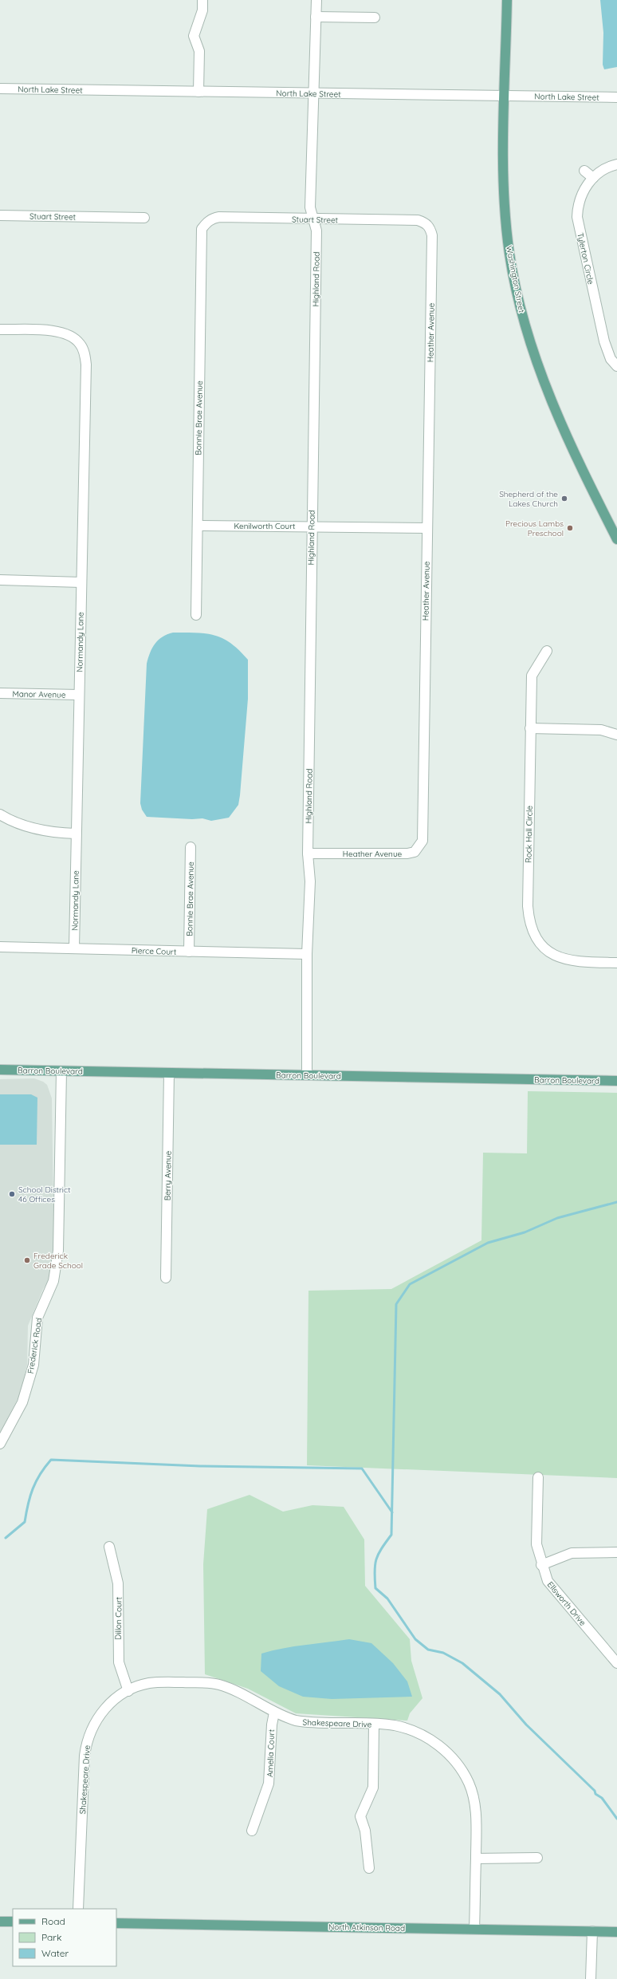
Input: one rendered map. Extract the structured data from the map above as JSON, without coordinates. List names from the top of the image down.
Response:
{
  "streets": {
    "main road": ["Washington Street", "Barron Boulevard", "North Atkinson Road"],
    "street": [
      "North Lake Street",
      "Stuart Street",
      "Tylerton Circle",
      "Highland Road",
      "Heather Avenue",
      "Bonnie Brae Avenue",
      "Kenilworth Court",
      "Normandy Lane",
      "Manor Avenue",
      "Rock Hall Circle",
      "Pierce Court",
      "Berry Avenue",
      "Frederick Road",
      "Ellsworth Drive",
      "Dillon Court",
      "Shakespeare Drive",
      "Amelia Court"
    ]
  },
  "crossings": [
    ["North Lake Street", "Highland Road"],
    ["North Lake Street", "Washington Street"],
    ["Stuart Street", "Highland Road"],
    ["Stuart Street", "Heather Avenue"],
    ["Stuart Street", "Bonnie Brae Avenue"],
    ["Highland Road", "Heather Avenue"],
    ["Highland Road", "Kenilworth Court"],
    ["Highland Road", "Pierce Court"],
    ["Highland Road", "Barron Boulevard"],
    ["Heather Avenue", "Kenilworth Court"],
    ["Bonnie Brae Avenue", "Kenilworth Court"],
    ["Bonnie Brae Avenue", "Pierce Court"],
    ["Normandy Lane", "Manor Avenue"],
    ["Normandy Lane", "Pierce Court"],
    ["Barron Boulevard", "Berry Avenue"],
    ["Barron Boulevard", "Frederick Road"],
    ["Dillon Court", "Shakespeare Drive"],
    ["Shakespeare Drive", "Amelia Court"],
    ["Shakespeare Drive", "North Atkinson Road"]
  ],
  "places": [
    "Shepherd of the Lakes Church",
    "Precious Lambs Preschool",
    "School District 46 Offices",
    "Frederick Grade School"
  ],
  "legend": ["Road", "Park", "Water"]
}
